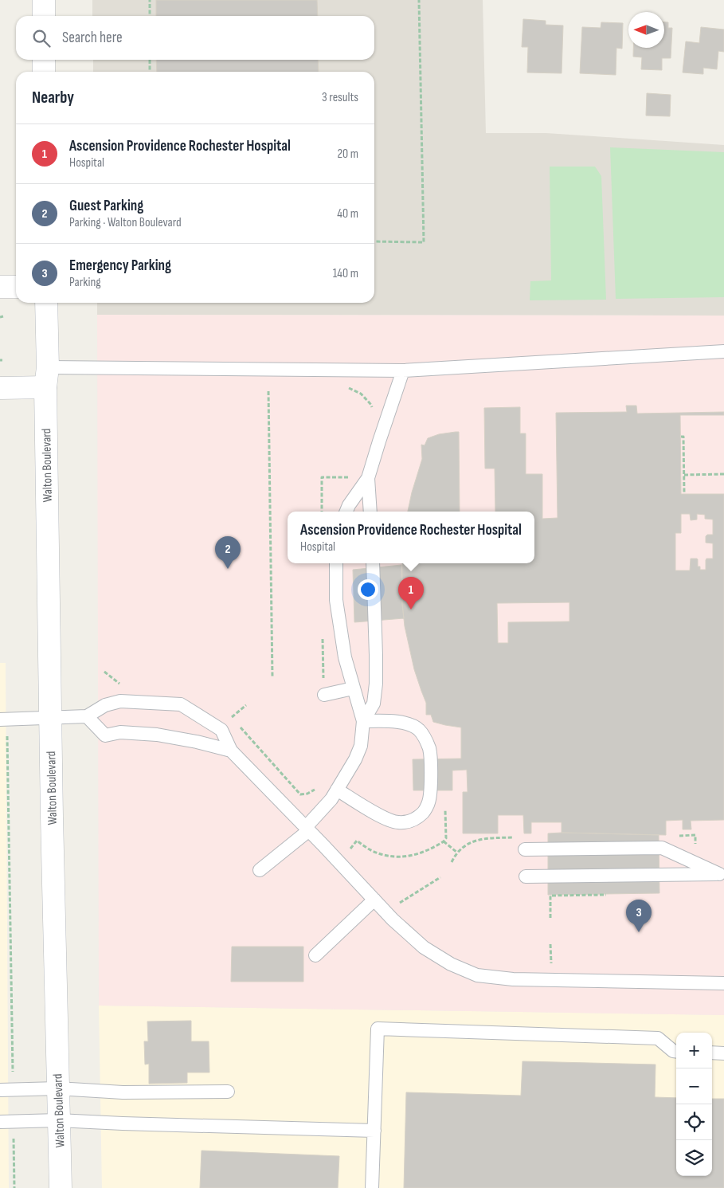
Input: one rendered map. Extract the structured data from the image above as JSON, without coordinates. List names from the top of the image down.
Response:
{
  "streets": {
    "main road": ["Walton Boulevard"]
  },
  "north": "left",
  "page": {
    "search": "Search here",
    "heading": ["Nearby", "3 results"],
    "list": [
      {
        "mark": "1",
        "name": "Ascension Providence Rochester Hospital",
        "note": "Hospital",
        "value": "20 m"
      },
      {
        "mark": "2",
        "name": "Guest Parking",
        "note": "Parking · Walton Boulevard",
        "value": "40 m"
      },
      {
        "mark": "3",
        "name": "Emergency Parking",
        "note": "Parking",
        "value": "140 m"
      }
    ],
    "popup": ["Ascension Providence Rochester Hospital", "Hospital"],
    "pins": ["2", "1", "3"],
    "map_buttons": ["+", "−"]
  }
}
